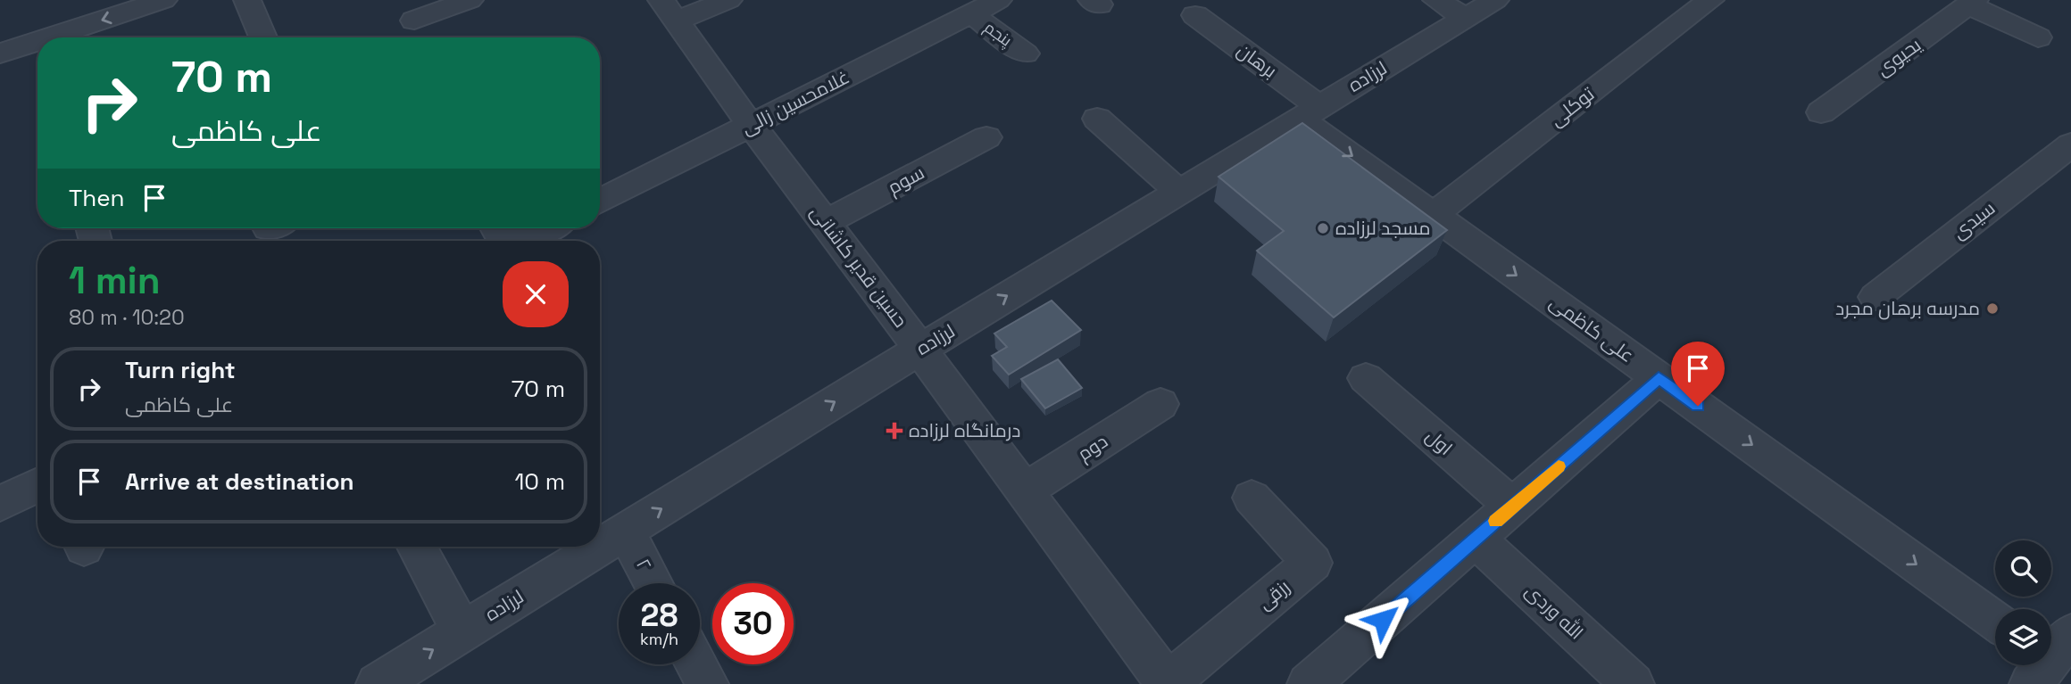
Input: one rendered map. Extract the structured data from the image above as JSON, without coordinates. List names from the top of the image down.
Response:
{
  "streets": {
    "street": [
      "پنجم",
      "یحیوی",
      "برهان",
      "لرزاده",
      "غلامحسین زالی",
      "توکلی",
      "سوم",
      "سیدی",
      "حسین قدیر کاشانی",
      "علی کاظمی",
      "اول",
      "دوم",
      "۲",
      "رزقی",
      "الله وردی"
    ]
  },
  "crossings": [
    ["پنجم", "غلامحسین زالی"],
    ["برهان", "لرزاده"],
    ["برهان", "علی کاظمی"],
    ["لرزاده", "حسین قدیر کاشانی"],
    ["لرزاده", "علی کاظمی"],
    ["لرزاده", "۲"],
    ["غلامحسین زالی", "حسین قدیر کاشانی"],
    ["توکلی", "علی کاظمی"],
    ["سوم", "حسین قدیر کاشانی"],
    ["حسین قدیر کاشانی", "دوم"],
    ["حسین قدیر کاشانی", "رزقی"]
  ],
  "one_way": ["لرزاده", "علی کاظمی"],
  "places": {
    "other": ["مسجد لرزاده", "مدرسه برهان مجرد"],
    "health": ["درمانگاه لرزاده"]
  },
  "page": {
    "turn": ["70 m", "علی کاظمی"],
    "then": "Then",
    "heading": ["1 min", "80 m · 10:20"],
    "list": [
      {
        "name": "Turn right",
        "note": "علی کاظمی",
        "value": "70 m"
      },
      {
        "name": "Arrive at destination",
        "value": "10 m"
      }
    ],
    "speed": "28 km/h",
    "limit": "30"
  }
}
